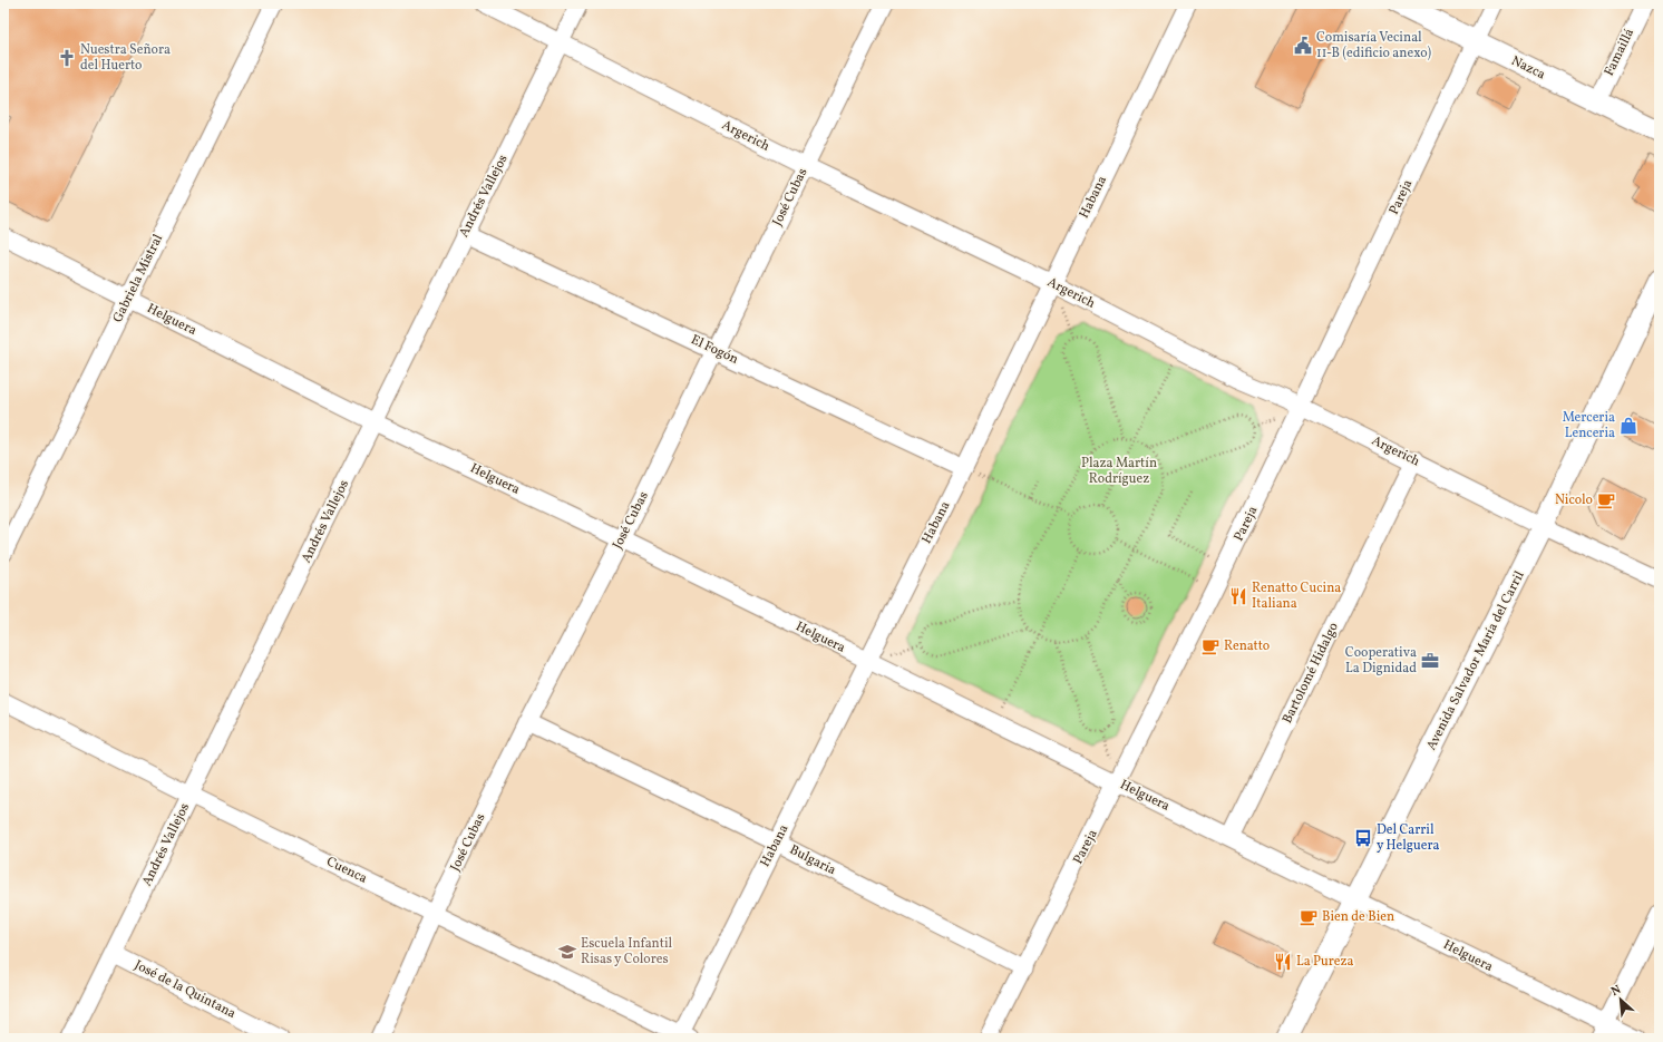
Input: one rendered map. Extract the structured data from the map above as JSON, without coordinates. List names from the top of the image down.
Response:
{
  "streets": {
    "street": [
      "Famaillá",
      "Nazca",
      "Argerich",
      "Andrés Vallejos",
      "José Cubas",
      "Habana",
      "Pareja",
      "Gabriela Mistral",
      "Helguera",
      "El Fogón",
      "Avenida Salvador María del Carril",
      "Bartolomé Hidalgo",
      "Bulgaria",
      "Cuenca",
      "José de la Quintana"
    ]
  },
  "crossings": [
    ["Famaillá", "Nazca"],
    ["Nazca", "Pareja"],
    ["Argerich", "Andrés Vallejos"],
    ["Argerich", "José Cubas"],
    ["Argerich", "Habana"],
    ["Argerich", "Pareja"],
    ["Argerich", "Avenida Salvador María del Carril"],
    ["Argerich", "Bartolomé Hidalgo"],
    ["Andrés Vallejos", "Helguera"],
    ["Andrés Vallejos", "El Fogón"],
    ["Andrés Vallejos", "Cuenca"],
    ["Andrés Vallejos", "José de la Quintana"],
    ["José Cubas", "Helguera"],
    ["José Cubas", "El Fogón"],
    ["José Cubas", "Bulgaria"],
    ["José Cubas", "Cuenca"],
    ["Habana", "Helguera"],
    ["Habana", "El Fogón"],
    ["Habana", "Bulgaria"],
    ["Habana", "Cuenca"],
    ["Pareja", "Helguera"],
    ["Pareja", "Bulgaria"],
    ["Gabriela Mistral", "Helguera"],
    ["Helguera", "Avenida Salvador María del Carril"],
    ["Helguera", "Bartolomé Hidalgo"]
  ],
  "parks": ["Plaza Martín Rodríguez"],
  "places": {
    "public building": ["Comisaría Vecinal 11-B (edificio anexo)"],
    "church": ["Nuestra Señora del Huerto"],
    "shop": ["Merceria Lenceria"],
    "cafe": ["Nicolo", "Renatto", "Bien de Bien"],
    "restaurant": ["Renatto Cucina Italiana", "La Pureza"],
    "office": ["Cooperativa La Dignidad"],
    "bus stop": ["Del Carril y Helguera"],
    "school or university": ["Escuela Infantil Risas y Colores"]
  },
  "north": "top left"
}
